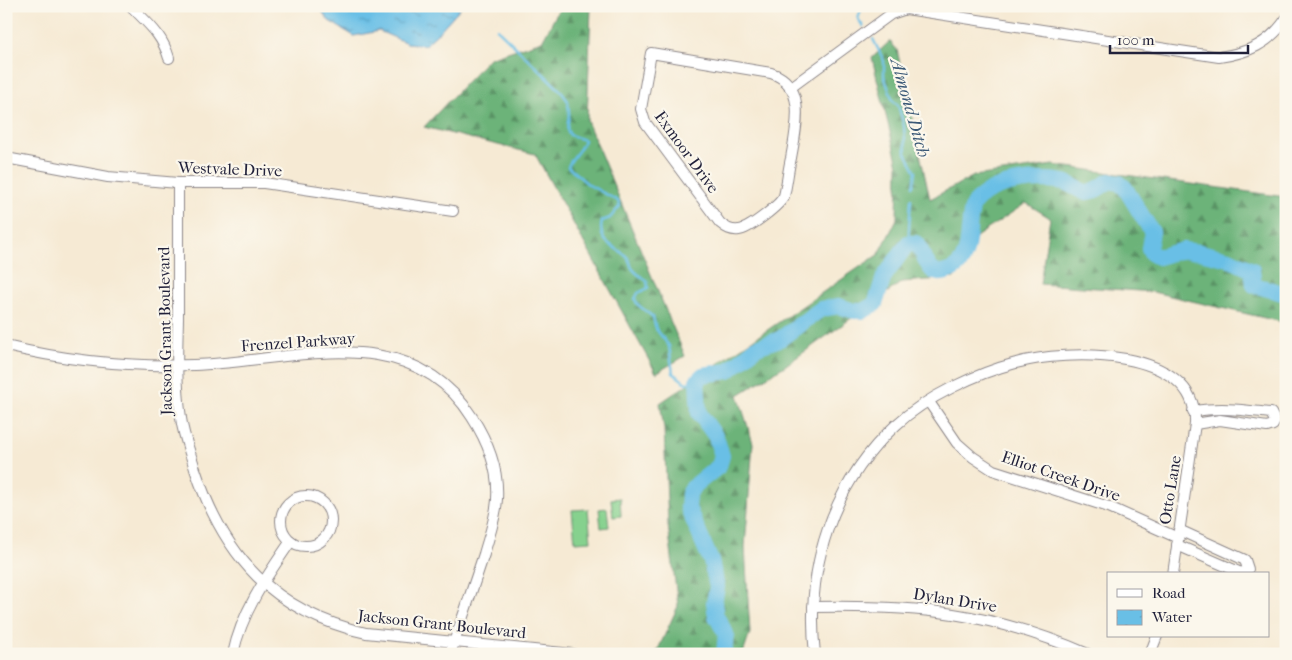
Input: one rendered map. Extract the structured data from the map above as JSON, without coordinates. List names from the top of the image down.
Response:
{
  "streets": {
    "street": [
      "Exmoor Drive",
      "Westvale Drive",
      "Jackson Grant Boulevard",
      "Frenzel Parkway",
      "Elliot Creek Drive",
      "Otto Lane",
      "Dylan Drive"
    ]
  },
  "crossings": [
    ["Westvale Drive", "Jackson Grant Boulevard"],
    ["Jackson Grant Boulevard", "Frenzel Parkway"],
    ["Elliot Creek Drive", "Otto Lane"],
    ["Otto Lane", "Dylan Drive"]
  ],
  "water": ["Almond Ditch"],
  "legend": ["Road", "Water"],
  "scale_bar": "100 m"
}
